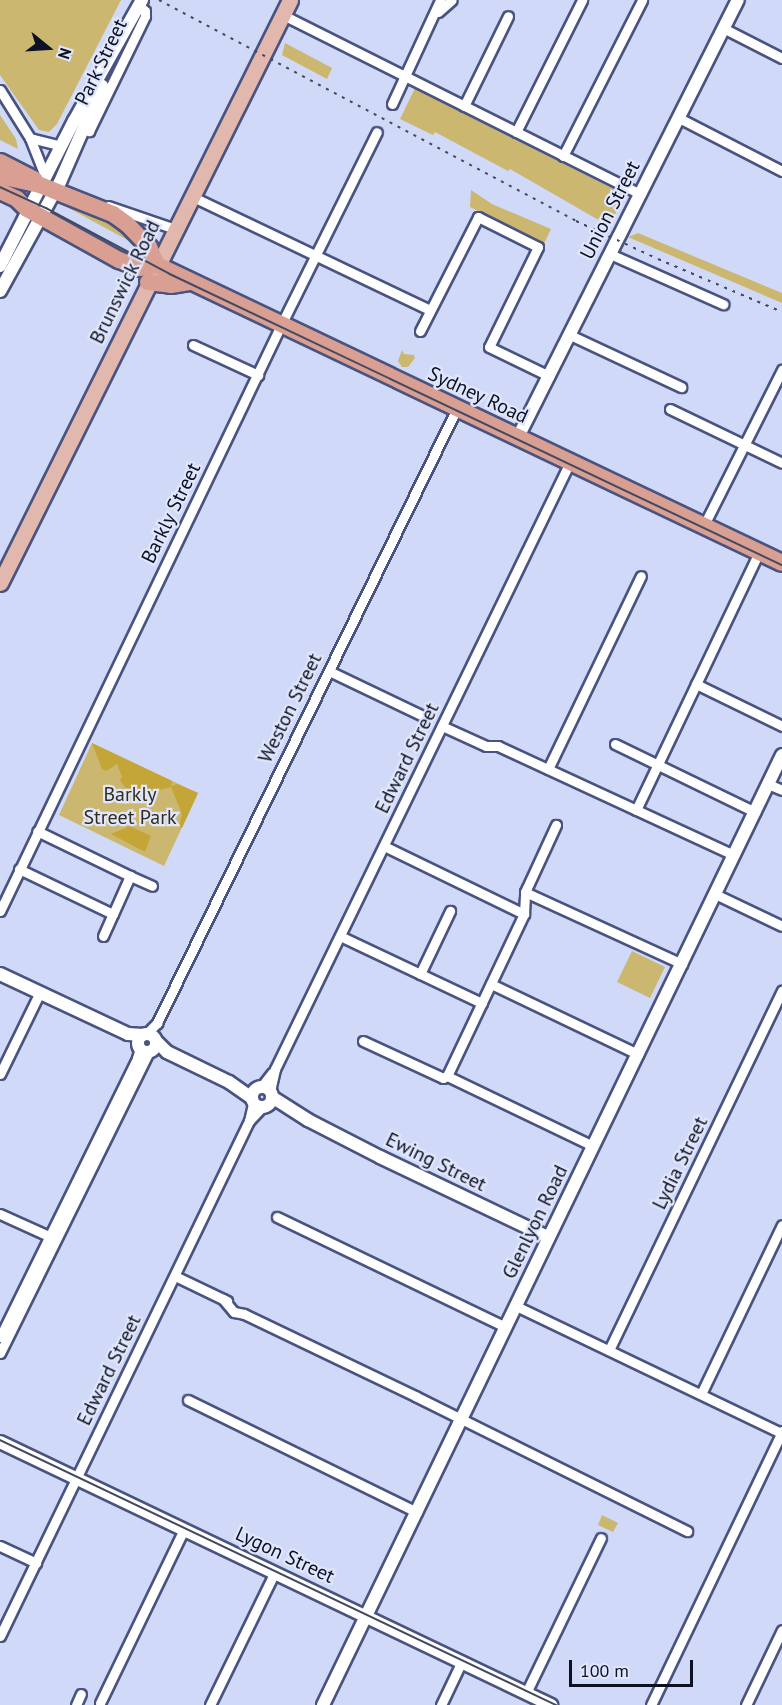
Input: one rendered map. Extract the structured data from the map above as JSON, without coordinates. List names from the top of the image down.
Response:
{
  "streets": {
    "highway": ["Sydney Road"],
    "main road": ["Brunswick Road"],
    "street": [
      "Park Street",
      "Union Street",
      "Barkly Street",
      "Weston Street",
      "Edward Street",
      "Ewing Street",
      "Lydia Street",
      "Glenlyon Road",
      "Lygon Street"
    ]
  },
  "crossings": [
    ["Union Street", "Sydney Road"],
    ["Brunswick Road", "Sydney Road"],
    ["Sydney Road", "Barkly Street"],
    ["Sydney Road", "Weston Street"],
    ["Sydney Road", "Edward Street"],
    ["Weston Street", "Ewing Street"],
    ["Edward Street", "Ewing Street"],
    ["Edward Street", "Lygon Street"],
    ["Ewing Street", "Glenlyon Road"],
    ["Glenlyon Road", "Lygon Street"]
  ],
  "parks": ["Barkly Street Park"],
  "scale_bar": "100 m",
  "north": "right"
}
